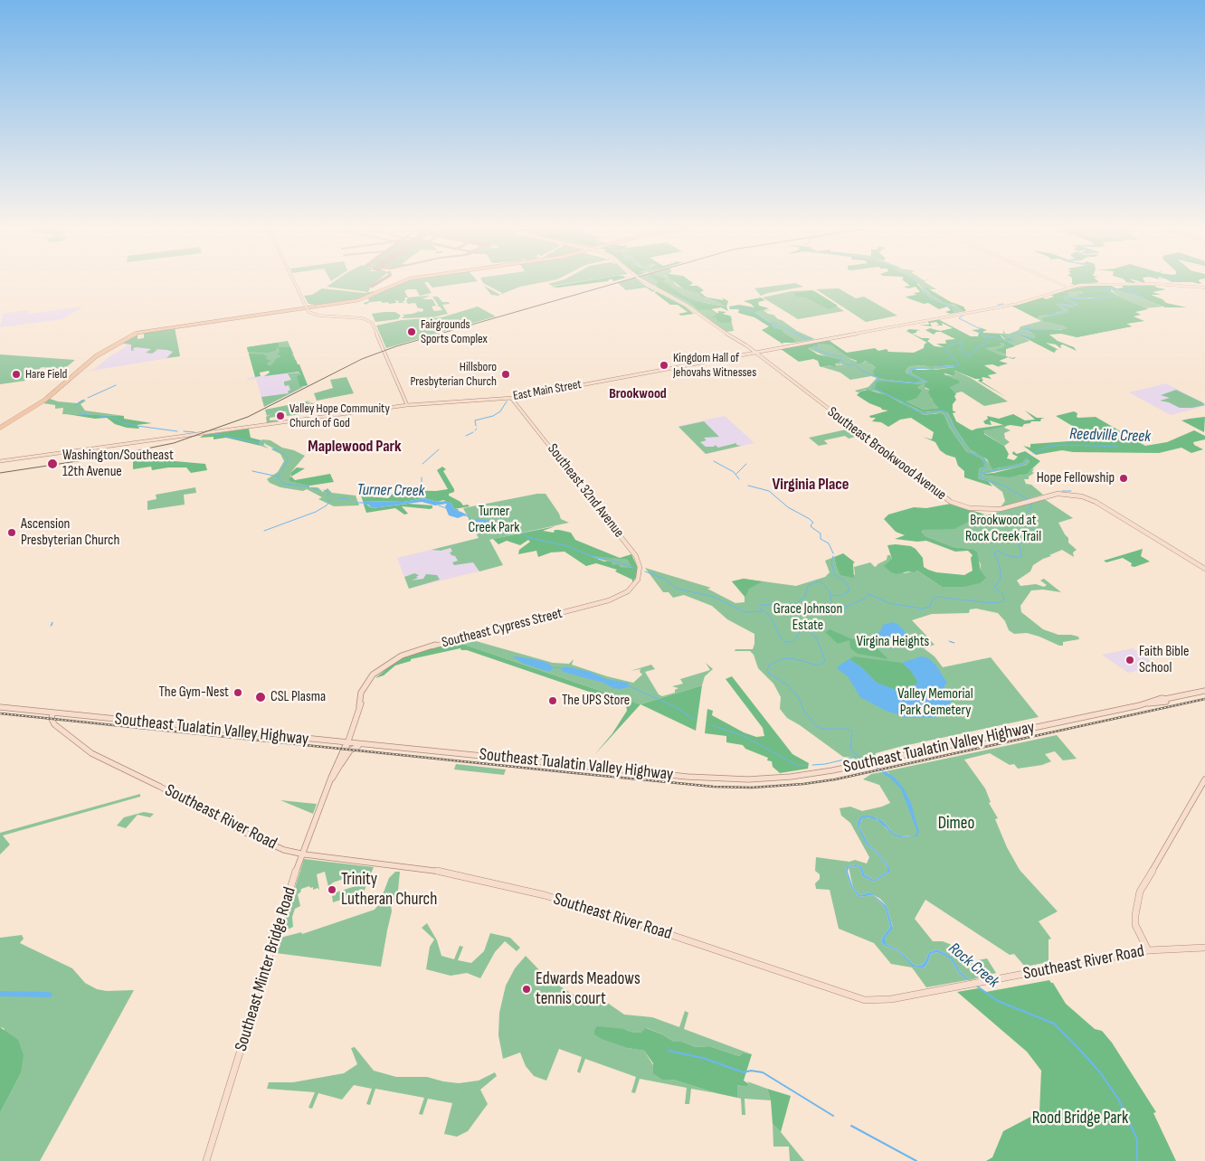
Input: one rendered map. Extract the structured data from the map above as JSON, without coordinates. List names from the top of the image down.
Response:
{
  "streets": {
    "main road": [
      "East Main Street",
      "Southeast Brookwood Avenue",
      "Southeast 32nd Avenue",
      "Southeast Cypress Street",
      "Southeast Tualatin Valley Highway",
      "Southeast River Road",
      "Southeast Minter Bridge Road"
    ]
  },
  "crossings": [
    ["East Main Street", "Southeast Brookwood Avenue"],
    ["East Main Street", "Southeast 32nd Avenue"],
    ["Southeast 32nd Avenue", "Southeast Cypress Street"],
    ["Southeast Cypress Street", "Southeast Tualatin Valley Highway"],
    ["Southeast Cypress Street", "Southeast Minter Bridge Road"],
    ["Southeast Tualatin Valley Highway", "Southeast River Road"],
    ["Southeast Tualatin Valley Highway", "Southeast Minter Bridge Road"],
    ["Southeast River Road", "Southeast Minter Bridge Road"]
  ],
  "districts": ["Brookwood", "Maplewood Park", "Virginia Place"],
  "water": ["Reedville Creek", "Turner Creek", "Rock Creek"],
  "parks": [
    "Turner Creek Park",
    "Brookwood at Rock Creek Trail",
    "Grace Johnson Estate",
    "Virgina Heights",
    "Valley Memorial Park Cemetery",
    "Dimeo",
    "Rood Bridge Park"
  ],
  "places": [
    "Fairgrounds Sports Complex",
    "Kingdom Hall of Jehovahs Witnesses",
    "Hare Field",
    "Hillsboro Presbyterian Church",
    "Valley Hope Community Church of God",
    "Washington/Southeast 12th Avenue",
    "Hope Fellowship",
    "Ascension Presbyterian Church",
    "Faith Bible School",
    "The Gym-Nest",
    "CSL Plasma",
    "The UPS Store",
    "Trinity Lutheran Church",
    "Edwards Meadows tennis court"
  ]
}
